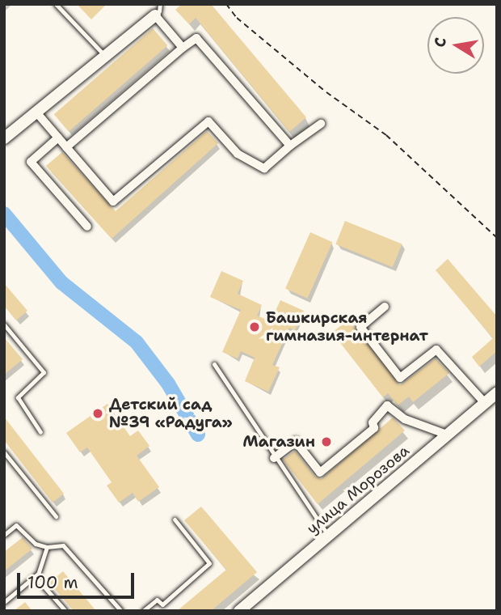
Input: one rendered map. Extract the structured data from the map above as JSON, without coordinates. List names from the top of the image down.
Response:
{
  "streets": {
    "street": ["улица Морозова"]
  },
  "places": ["Башкирская гимназия-интернат", "Детский сад №39 «Радуга»", "Магазин"],
  "scale_bar": "100 m",
  "north": "left"
}
